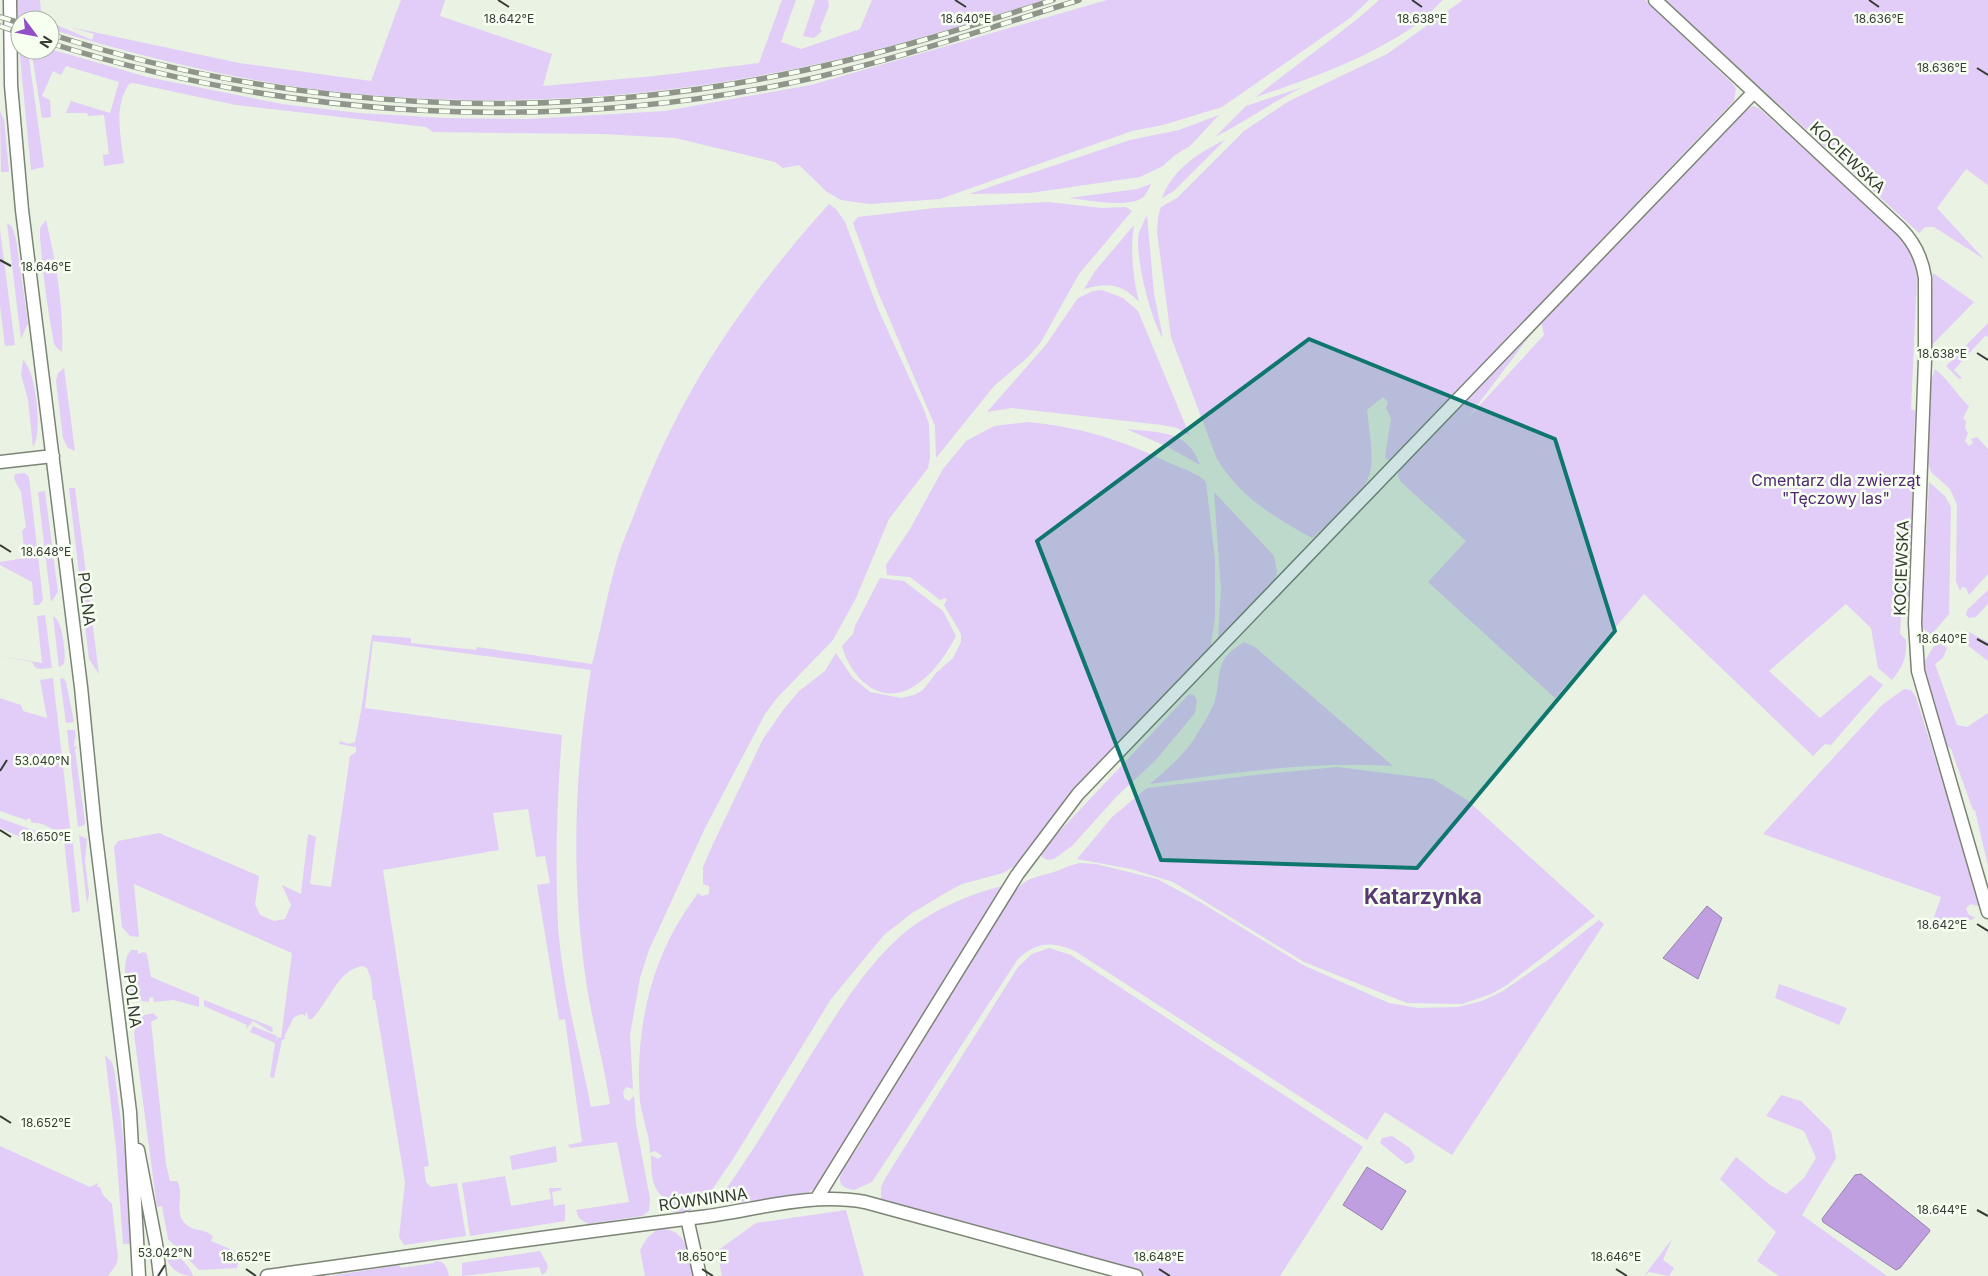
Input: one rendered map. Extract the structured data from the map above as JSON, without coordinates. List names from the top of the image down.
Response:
{
  "streets": {
    "street": ["KOCIEWSKA", "POLNA", "RÓWNINNA"]
  },
  "districts": ["Katarzynka"],
  "parks": ["Cmentarz dla zwierząt \"Tęczowy las\""],
  "north": "bottom right",
  "coordinates": [
    "18.642°E",
    "18.640°E",
    "18.638°E",
    "18.636°E",
    "18.646°E",
    "18.648°E",
    "53.040°N",
    "18.650°E",
    "18.652°E",
    "18.644°E",
    "53.042°N"
  ]
}
